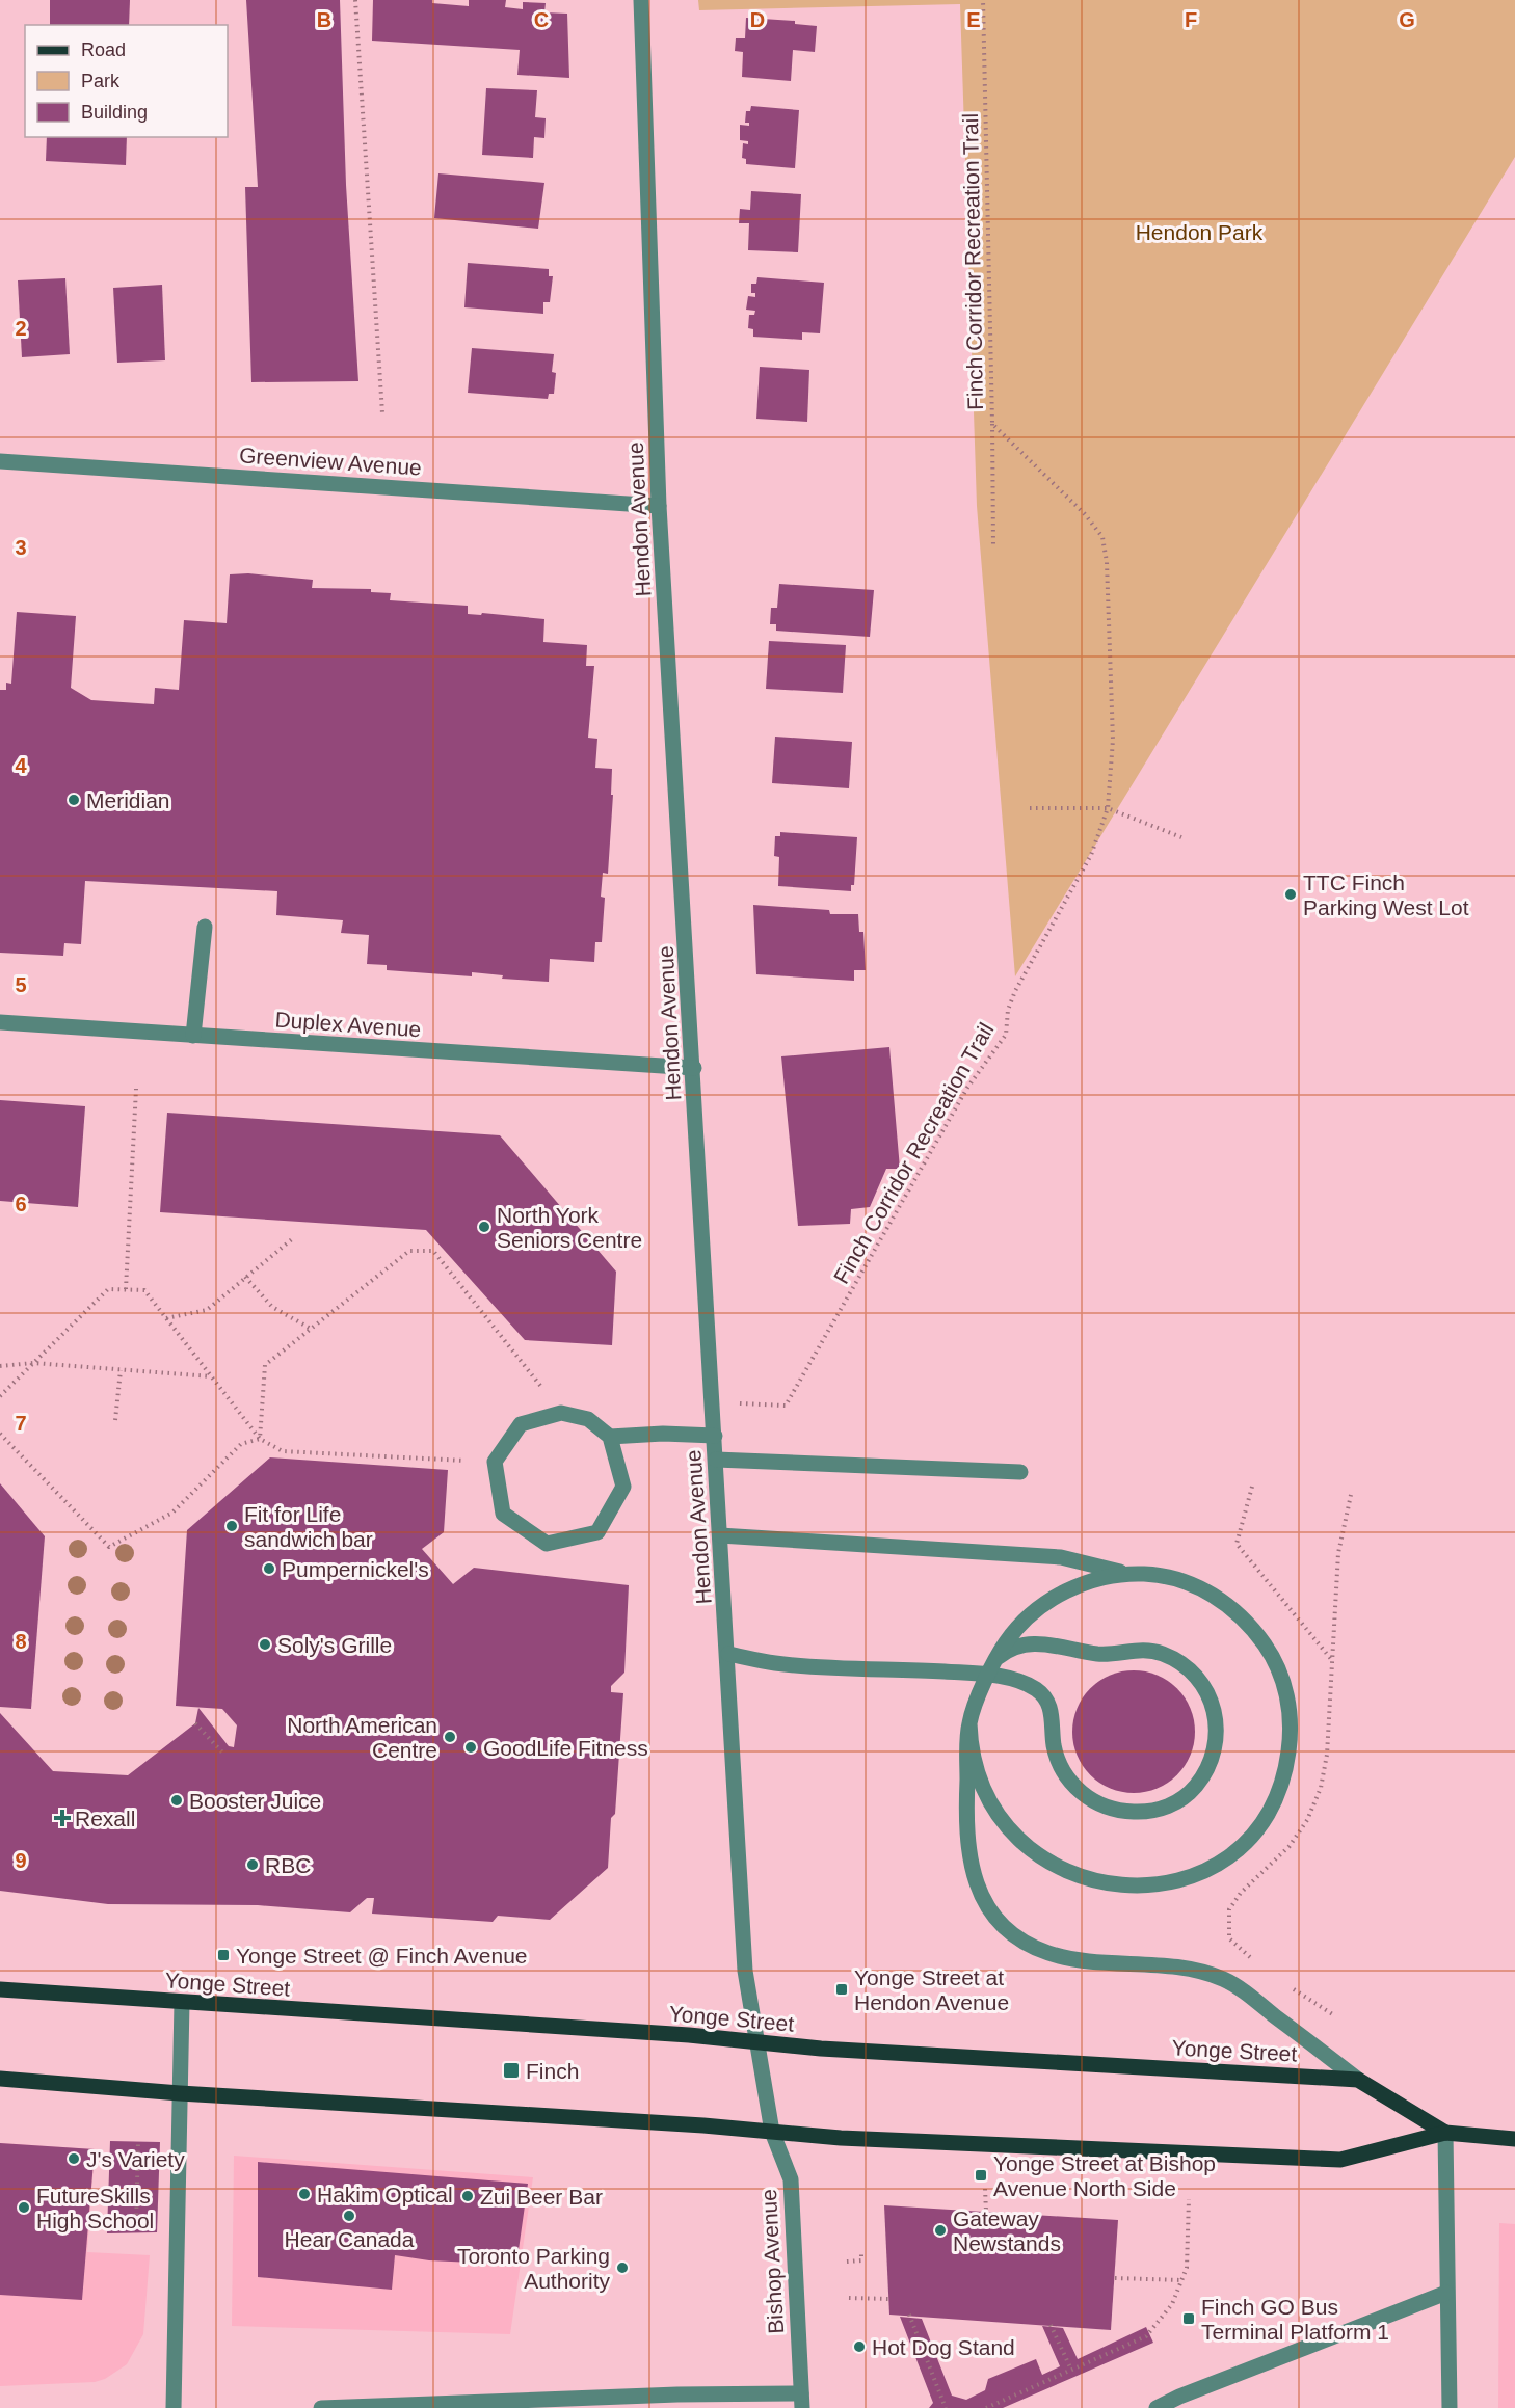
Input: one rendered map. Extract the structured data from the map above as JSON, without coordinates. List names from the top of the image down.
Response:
{
  "streets": {
    "main road": ["Yonge Street"],
    "street": [
      "Greenview Avenue",
      "Hendon Avenue",
      "Duplex Avenue",
      "Bishop Avenue"
    ],
    "path": ["Finch Corridor Recreation Trail"]
  },
  "crossings": [
    ["Finch Corridor Recreation Trail", "Hendon Avenue"],
    ["Greenview Avenue", "Hendon Avenue"],
    ["Hendon Avenue", "Duplex Avenue"],
    ["Hendon Avenue", "Yonge Street"],
    ["Hendon Avenue", "Bishop Avenue"],
    ["Yonge Street", "Bishop Avenue"]
  ],
  "parks": ["Hendon Park"],
  "places": {
    "other": [
      "Meridian",
      "TTC Finch Parking West Lot",
      "North York Seniors Centre",
      "Fit for Life sandwich bar",
      "Pumpernickel's",
      "Soly's Grille",
      "North American Centre",
      "GoodLife Fitness",
      "Booster Juice",
      "RBC",
      "J's Variety",
      "Hakim Optical",
      "Zui Beer Bar",
      "FutureSkills High School",
      "Hear Canada",
      "Gateway Newstands",
      "Toronto Parking Authority",
      "Hot Dog Stand"
    ],
    "health": ["Rexall"],
    "transit": [
      "Yonge Street @ Finch Avenue",
      "Yonge Street at Hendon Avenue",
      "Finch",
      "Yonge Street at Bishop Avenue North Side",
      "Finch GO Bus Terminal Platform 1"
    ]
  },
  "legend": ["Road", "Park", "Building"],
  "grid": {
    "columns": [
      "B",
      "C",
      "D",
      "E",
      "F",
      "G"
    ],
    "rows": [
      "2",
      "3",
      "4",
      "5",
      "6",
      "7",
      "8",
      "9"
    ]
  }
}
